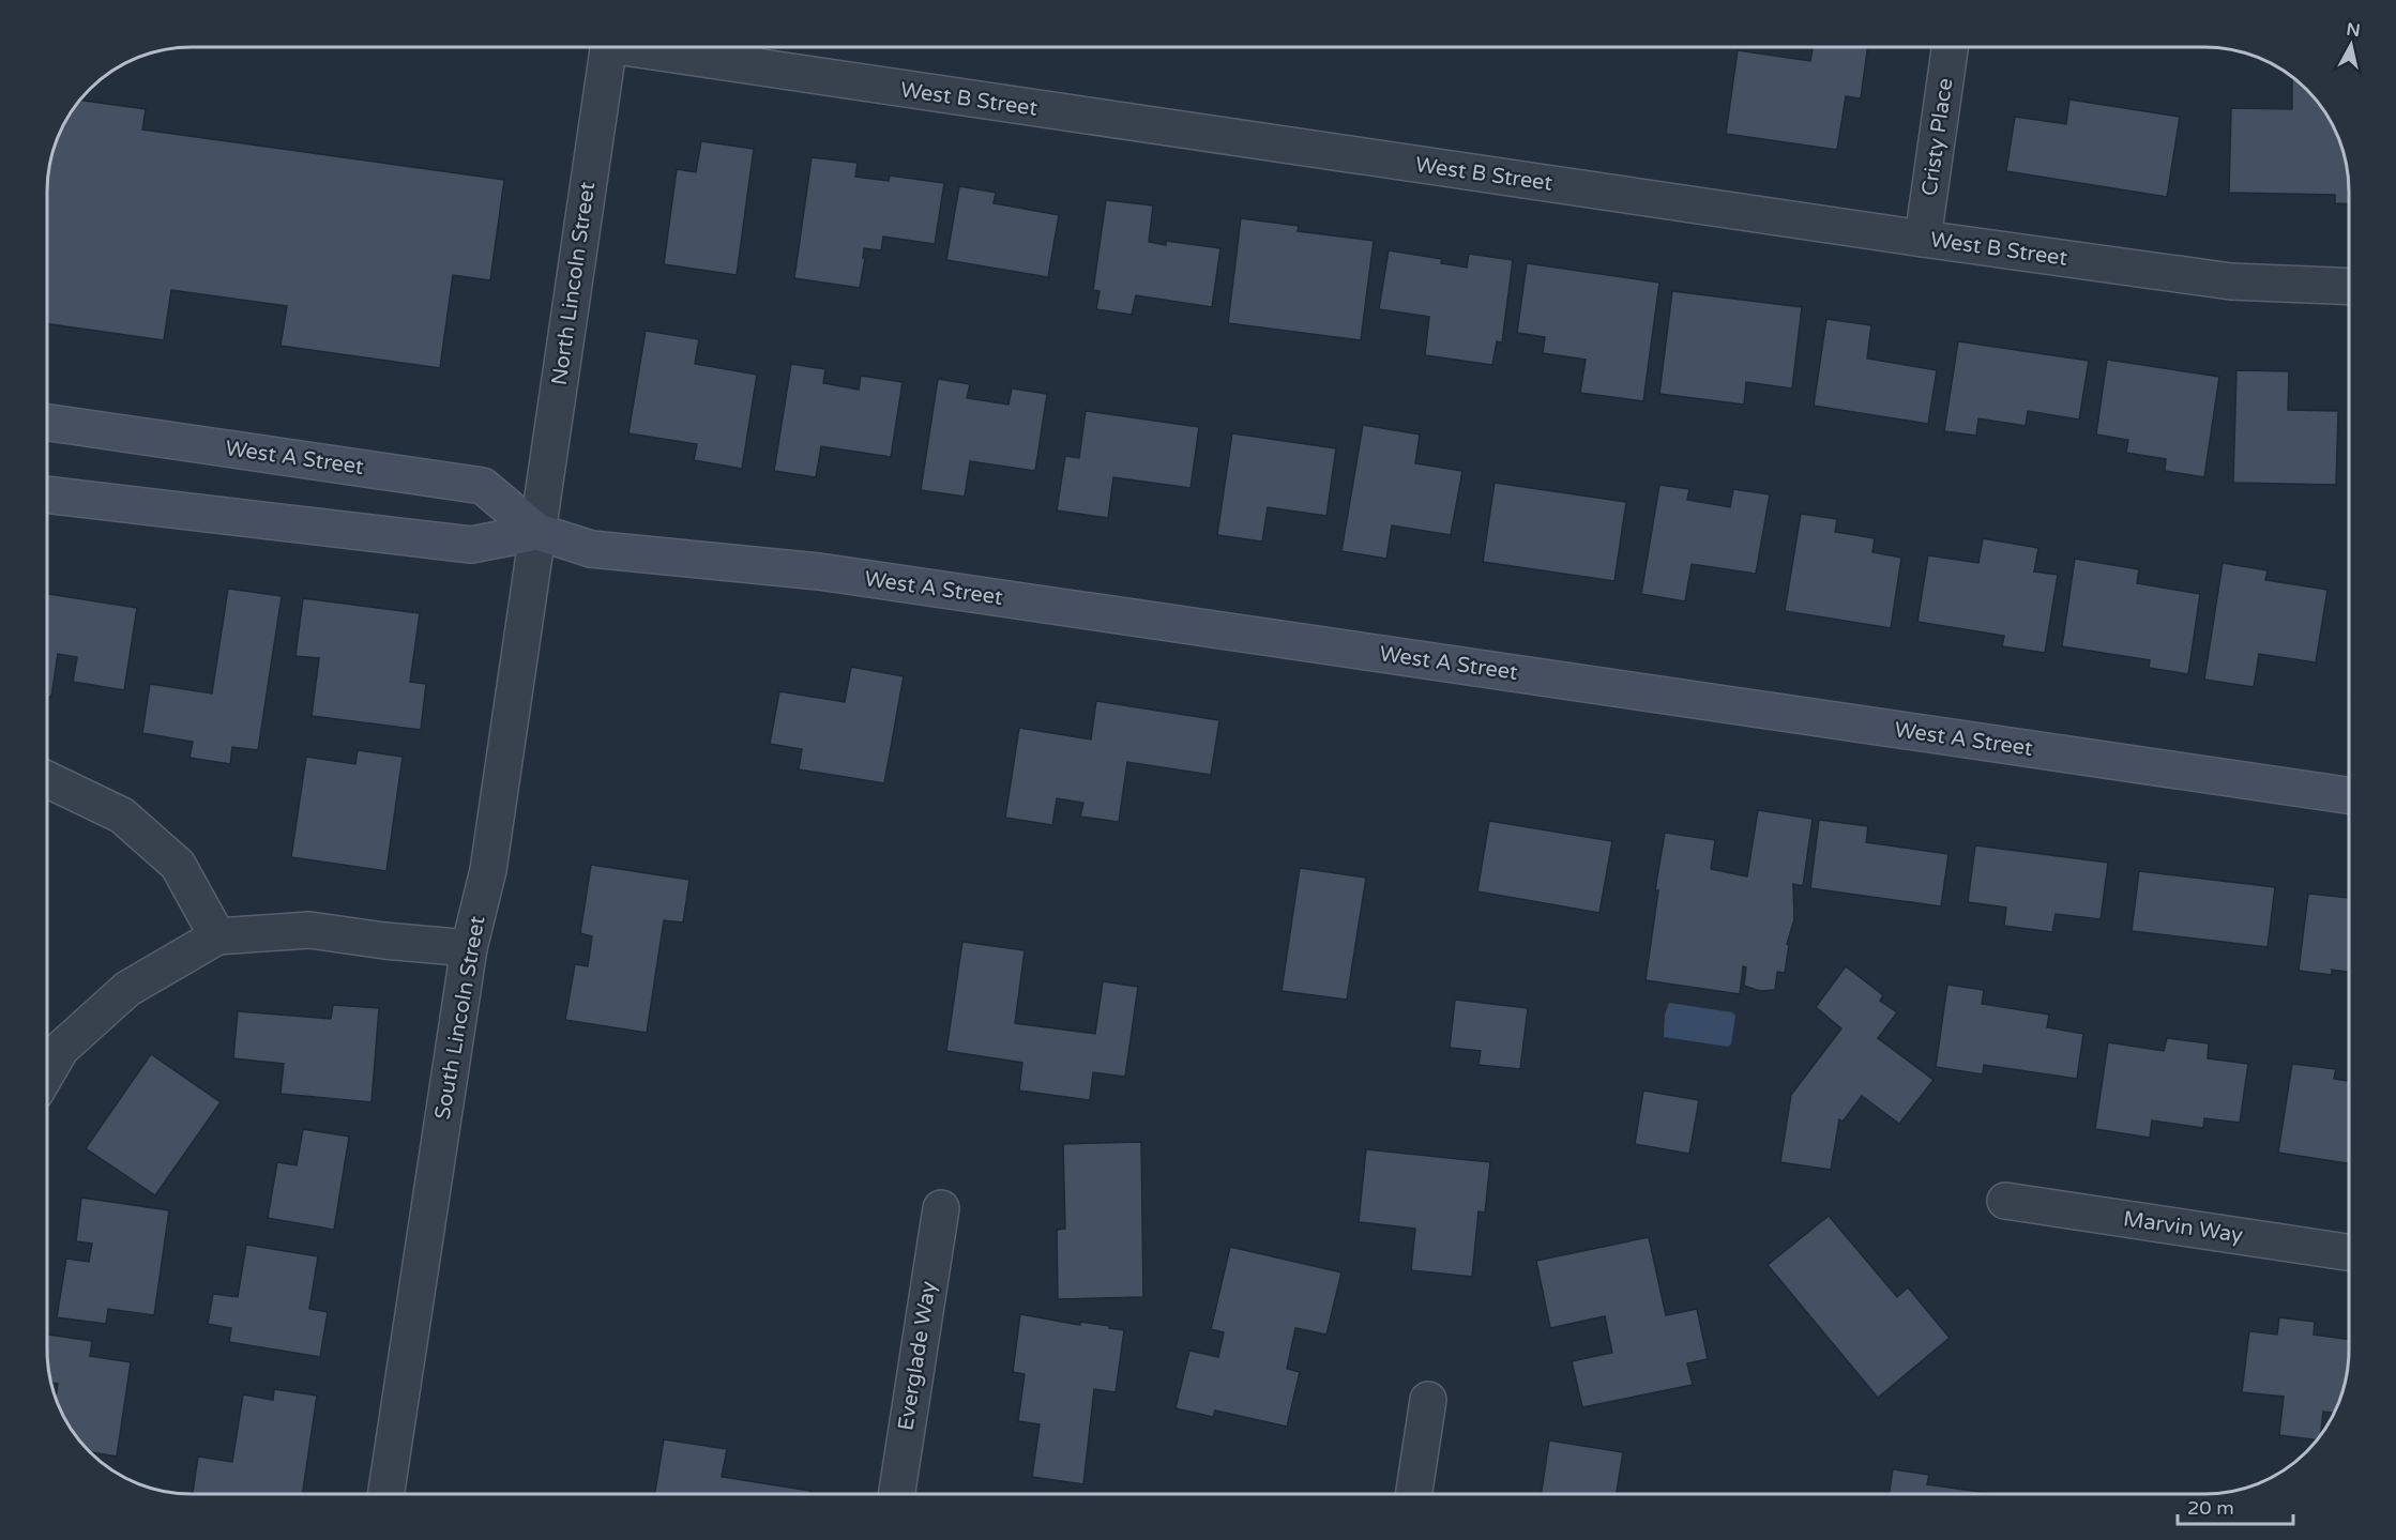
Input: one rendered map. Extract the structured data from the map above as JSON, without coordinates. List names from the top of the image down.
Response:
{
  "streets": {
    "main road": ["West A Street"],
    "street": [
      "West B Street",
      "Cristy Place",
      "North Lincoln Street",
      "South Lincoln Street",
      "Marvin Way",
      "Everglade Way"
    ]
  },
  "crossings": [
    ["West B Street", "Cristy Place"],
    ["North Lincoln Street", "West A Street"],
    ["North Lincoln Street", "South Lincoln Street"],
    ["West A Street", "South Lincoln Street"]
  ],
  "scale_bar": "20 m",
  "north": "top"
}
